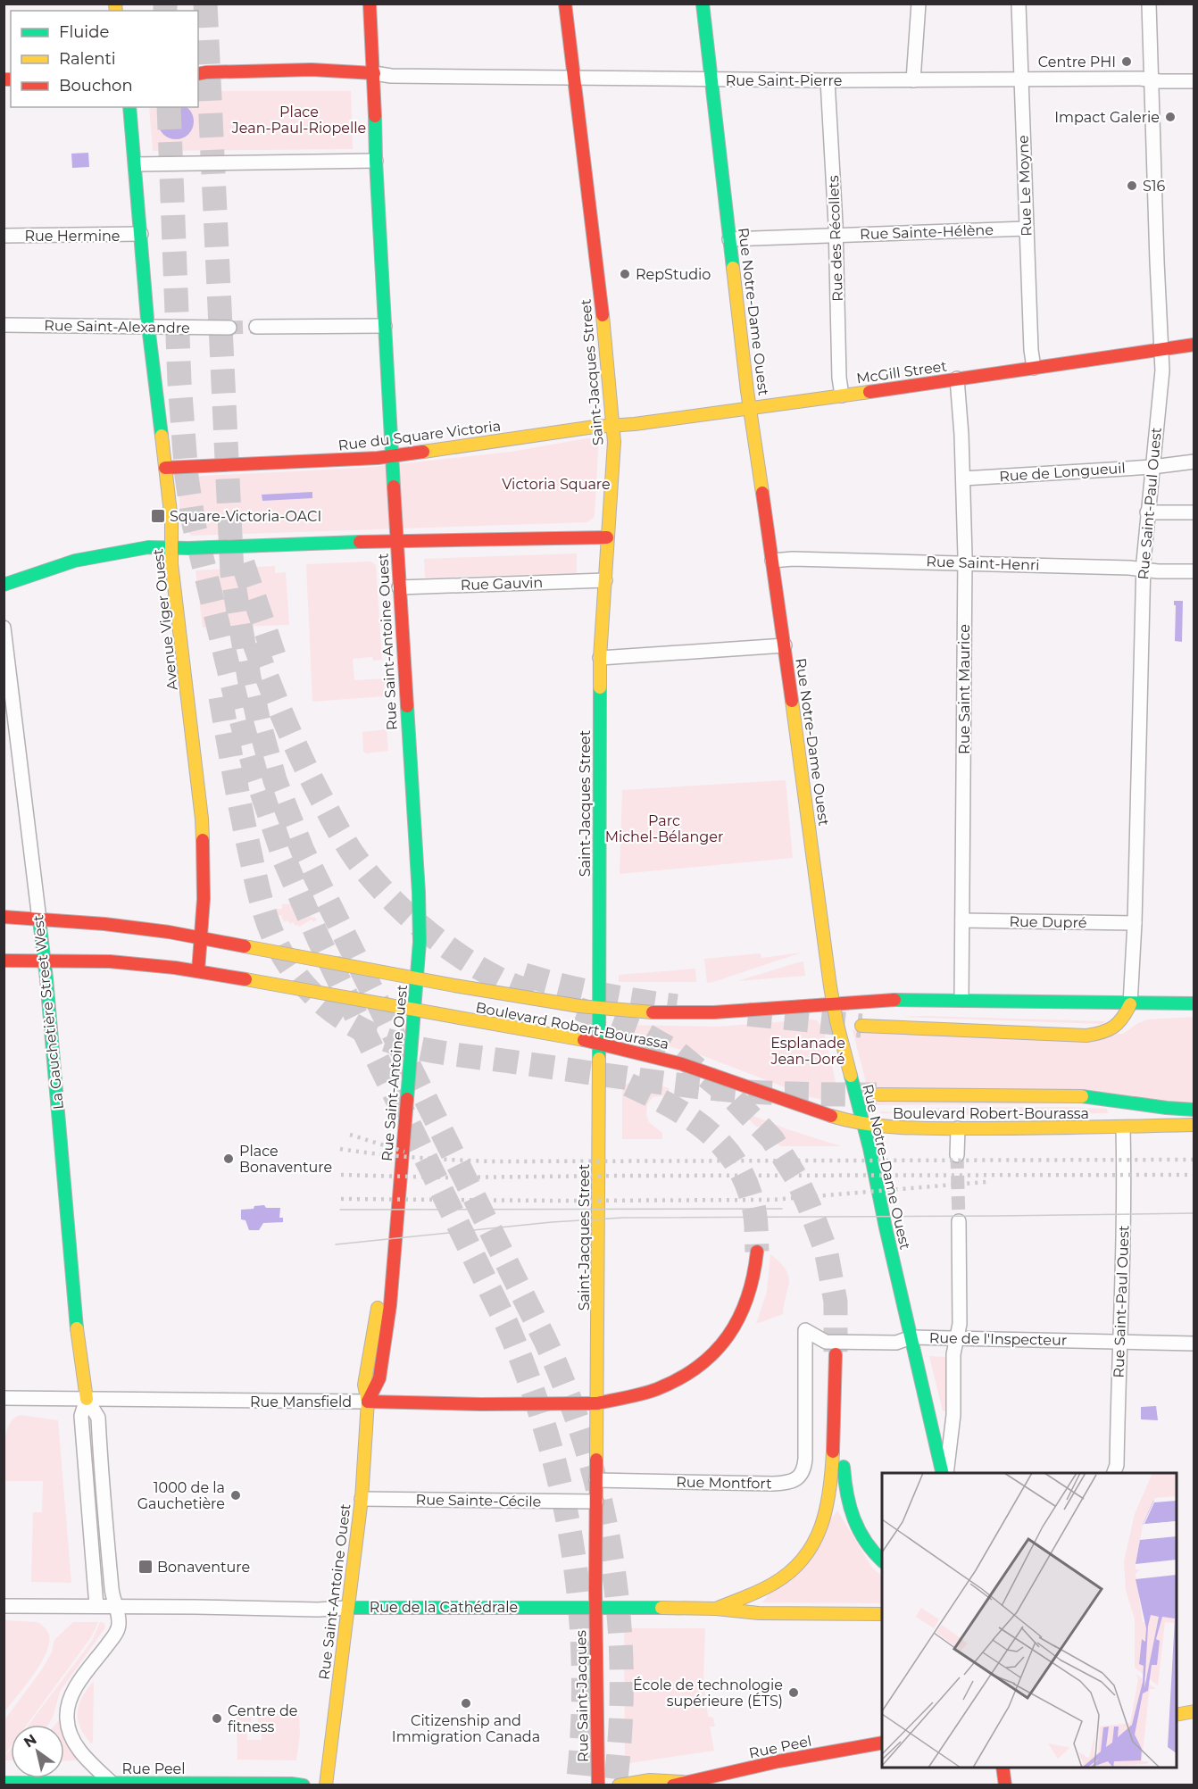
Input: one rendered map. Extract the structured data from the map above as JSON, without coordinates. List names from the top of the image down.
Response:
{
  "streets": {
    "main road": [
      "Rue Notre-Dame Ouest",
      "Saint-Jacques Street",
      "McGill Street",
      "Rue du Square Victoria",
      "Avenue Viger Ouest",
      "Rue Saint-Antoine Ouest",
      "La Gauchetière Street West",
      "Boulevard Robert-Bourassa",
      "Rue Mansfield",
      "Rue de la Cathédrale",
      "Rue Saint-Jacques",
      "Rue Peel"
    ],
    "street": [
      "Rue Saint-Pierre",
      "Rue Le Moyne",
      "Rue Sainte-Hélène",
      "Rue Hermine",
      "Rue des Récollets",
      "Rue Saint-Alexandre",
      "Rue de Longueuil",
      "Rue Saint-Paul Ouest",
      "Rue Saint-Henri",
      "Rue Gauvin",
      "Rue Saint Maurice",
      "Rue Dupré",
      "Rue de l'Inspecteur",
      "Rue Montfort",
      "Rue Sainte-Cécile"
    ]
  },
  "crossings": [
    ["Rue Saint-Pierre", "Rue Le Moyne"],
    ["Rue Saint-Pierre", "Rue des Récollets"],
    ["Rue Saint-Pierre", "Rue Notre-Dame Ouest"],
    ["Rue Saint-Pierre", "Saint-Jacques Street"],
    ["Rue Saint-Pierre", "Rue Saint-Paul Ouest"],
    ["Rue Saint-Pierre", "Rue Saint-Antoine Ouest"],
    ["Rue Le Moyne", "Rue Sainte-Hélène"],
    ["Rue Le Moyne", "McGill Street"],
    ["Rue Sainte-Hélène", "Rue des Récollets"],
    ["Rue Sainte-Hélène", "Rue Notre-Dame Ouest"],
    ["Rue Hermine", "Avenue Viger Ouest"],
    ["Rue des Récollets", "McGill Street"],
    ["Rue Notre-Dame Ouest", "McGill Street"],
    ["Rue Notre-Dame Ouest", "Rue Saint-Henri"],
    ["Rue Notre-Dame Ouest", "Boulevard Robert-Bourassa"],
    ["Rue Notre-Dame Ouest", "Rue de l'Inspecteur"],
    ["Rue Saint-Alexandre", "Avenue Viger Ouest"],
    ["Saint-Jacques Street", "McGill Street"],
    ["Saint-Jacques Street", "Rue du Square Victoria"],
    ["Saint-Jacques Street", "Rue Gauvin"],
    ["Saint-Jacques Street", "Boulevard Robert-Bourassa"],
    ["Saint-Jacques Street", "Rue Mansfield"],
    ["Saint-Jacques Street", "Rue Montfort"],
    ["Saint-Jacques Street", "Rue Sainte-Cécile"],
    ["Saint-Jacques Street", "Rue de la Cathédrale"],
    ["Saint-Jacques Street", "Rue Saint-Jacques"],
    ["McGill Street", "Rue du Square Victoria"],
    ["McGill Street", "Rue Saint-Paul Ouest"],
    ["McGill Street", "Rue Saint Maurice"],
    ["Rue du Square Victoria", "Avenue Viger Ouest"],
    ["Rue du Square Victoria", "Rue Saint-Antoine Ouest"],
    ["Rue de Longueuil", "Rue Saint-Paul Ouest"],
    ["Rue de Longueuil", "Rue Saint Maurice"],
    ["Rue Saint-Paul Ouest", "Rue Saint-Henri"],
    ["Rue Saint-Paul Ouest", "Rue Dupré"],
    ["Rue Saint-Paul Ouest", "Boulevard Robert-Bourassa"],
    ["Rue Saint-Paul Ouest", "Rue de l'Inspecteur"],
    ["Rue Saint-Henri", "Rue Saint Maurice"],
    ["Rue Gauvin", "Rue Saint-Antoine Ouest"],
    ["Avenue Viger Ouest", "Boulevard Robert-Bourassa"],
    ["Rue Saint-Antoine Ouest", "Boulevard Robert-Bourassa"],
    ["Rue Saint-Antoine Ouest", "Rue Mansfield"],
    ["Rue Saint-Antoine Ouest", "Rue Sainte-Cécile"],
    ["Rue Saint-Antoine Ouest", "Rue de la Cathédrale"],
    ["Rue Saint Maurice", "Rue Dupré"],
    ["Rue Saint Maurice", "Boulevard Robert-Bourassa"],
    ["La Gauchetière Street West", "Boulevard Robert-Bourassa"],
    ["La Gauchetière Street West", "Rue Mansfield"],
    ["La Gauchetière Street West", "Rue de la Cathédrale"],
    ["La Gauchetière Street West", "Rue Peel"],
    ["Rue de l'Inspecteur", "Rue Montfort"],
    ["Rue de la Cathédrale", "Rue Saint-Jacques"]
  ],
  "parks": [
    "Place Jean-Paul-Riopelle",
    "Victoria Square",
    "Parc Michel-Bélanger",
    "Esplanade Jean-Doré"
  ],
  "places": {
    "other": [
      "Centre PHI",
      "Impact Galerie",
      "S16",
      "RepStudio",
      "Place Bonaventure",
      "1000 de la Gauchetière",
      "École de technologie supérieure (ÉTS)",
      "Citizenship and Immigration Canada",
      "Centre de fitness"
    ],
    "transit": ["Square-Victoria-OACI", "Bonaventure"]
  },
  "legend": ["Fluide", "Ralenti", "Bouchon"],
  "north": "top left"
}
